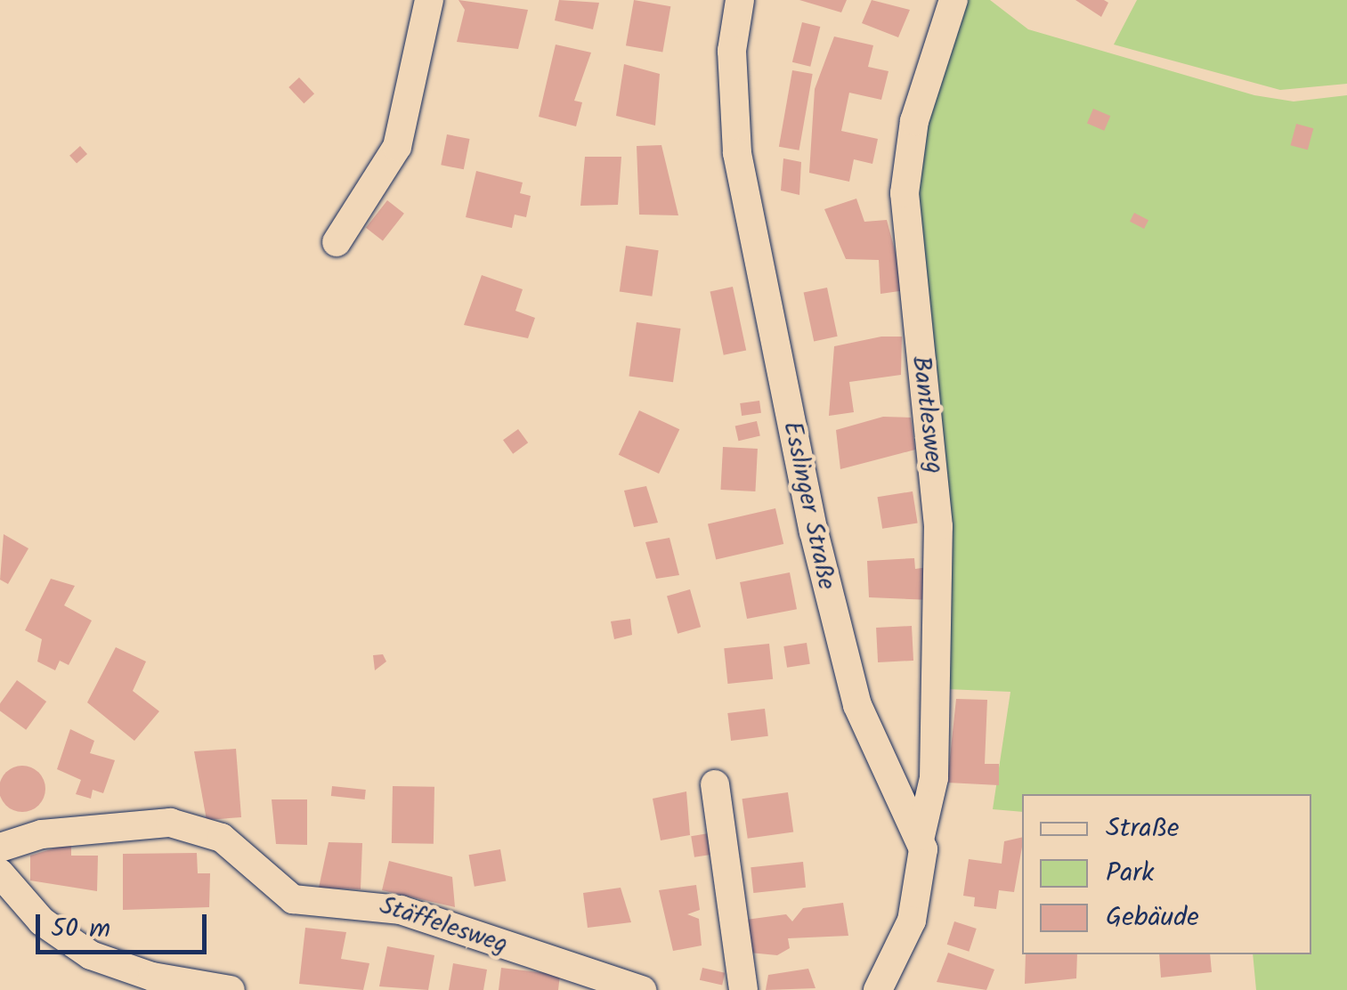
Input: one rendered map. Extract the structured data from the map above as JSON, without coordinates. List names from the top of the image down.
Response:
{
  "streets": {
    "street": ["Bantlesweg", "Esslinger Straße", "Stäffelesweg"]
  },
  "crossings": [
    ["Bantlesweg", "Esslinger Straße"]
  ],
  "legend": ["Straße", "Park", "Gebäude"],
  "scale_bar": "50 m"
}
